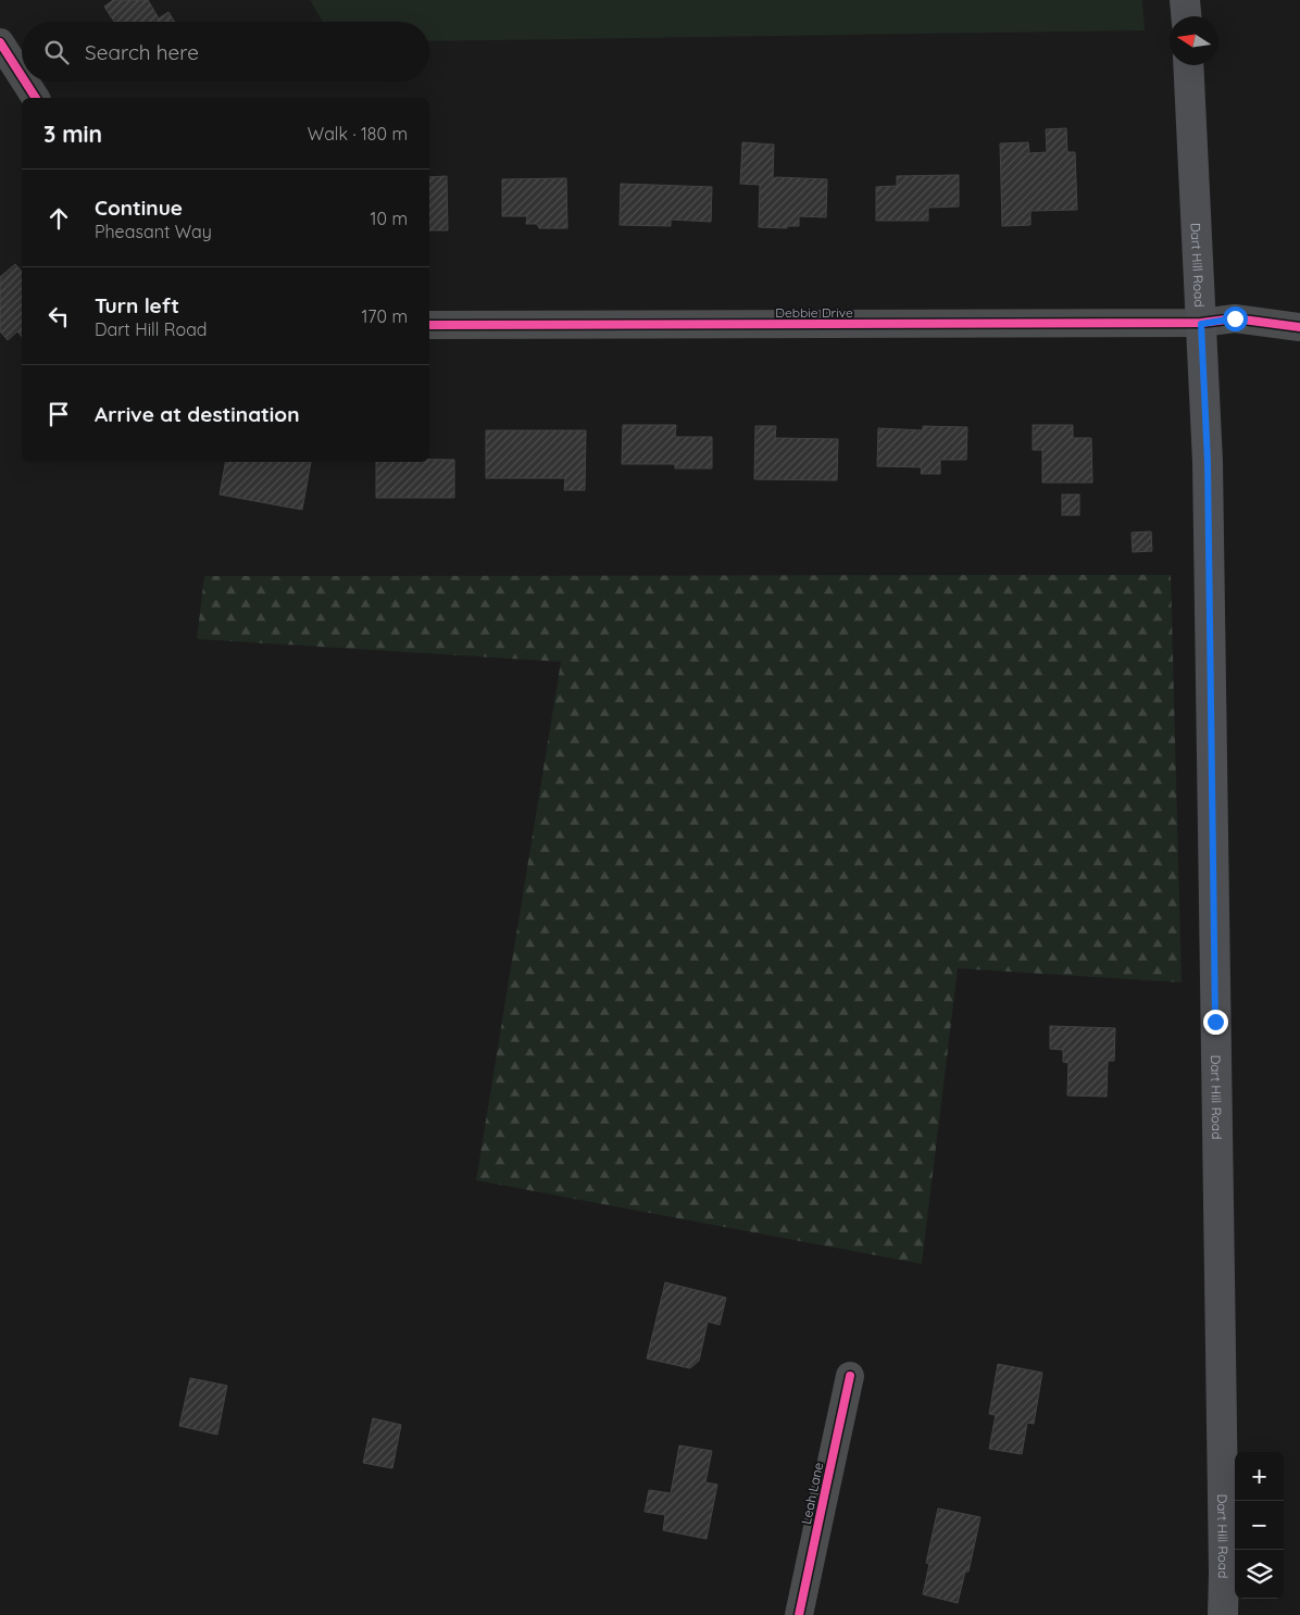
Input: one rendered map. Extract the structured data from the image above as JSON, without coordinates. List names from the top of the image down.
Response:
{
  "streets": {
    "main road": ["Dart Hill Road"],
    "street": ["Debbie Drive", "Leah Lane"]
  },
  "crossings": [
    ["Dart Hill Road", "Debbie Drive"]
  ],
  "north": "left",
  "page": {
    "search": "Search here",
    "heading": ["3 min", "Walk · 180 m"],
    "list": [
      ["Continue", "Pheasant Way", "10 m"],
      ["Turn left", "Dart Hill Road", "170 m"],
      "Arrive at destination"
    ],
    "map_buttons": ["+", "−"]
  }
}
